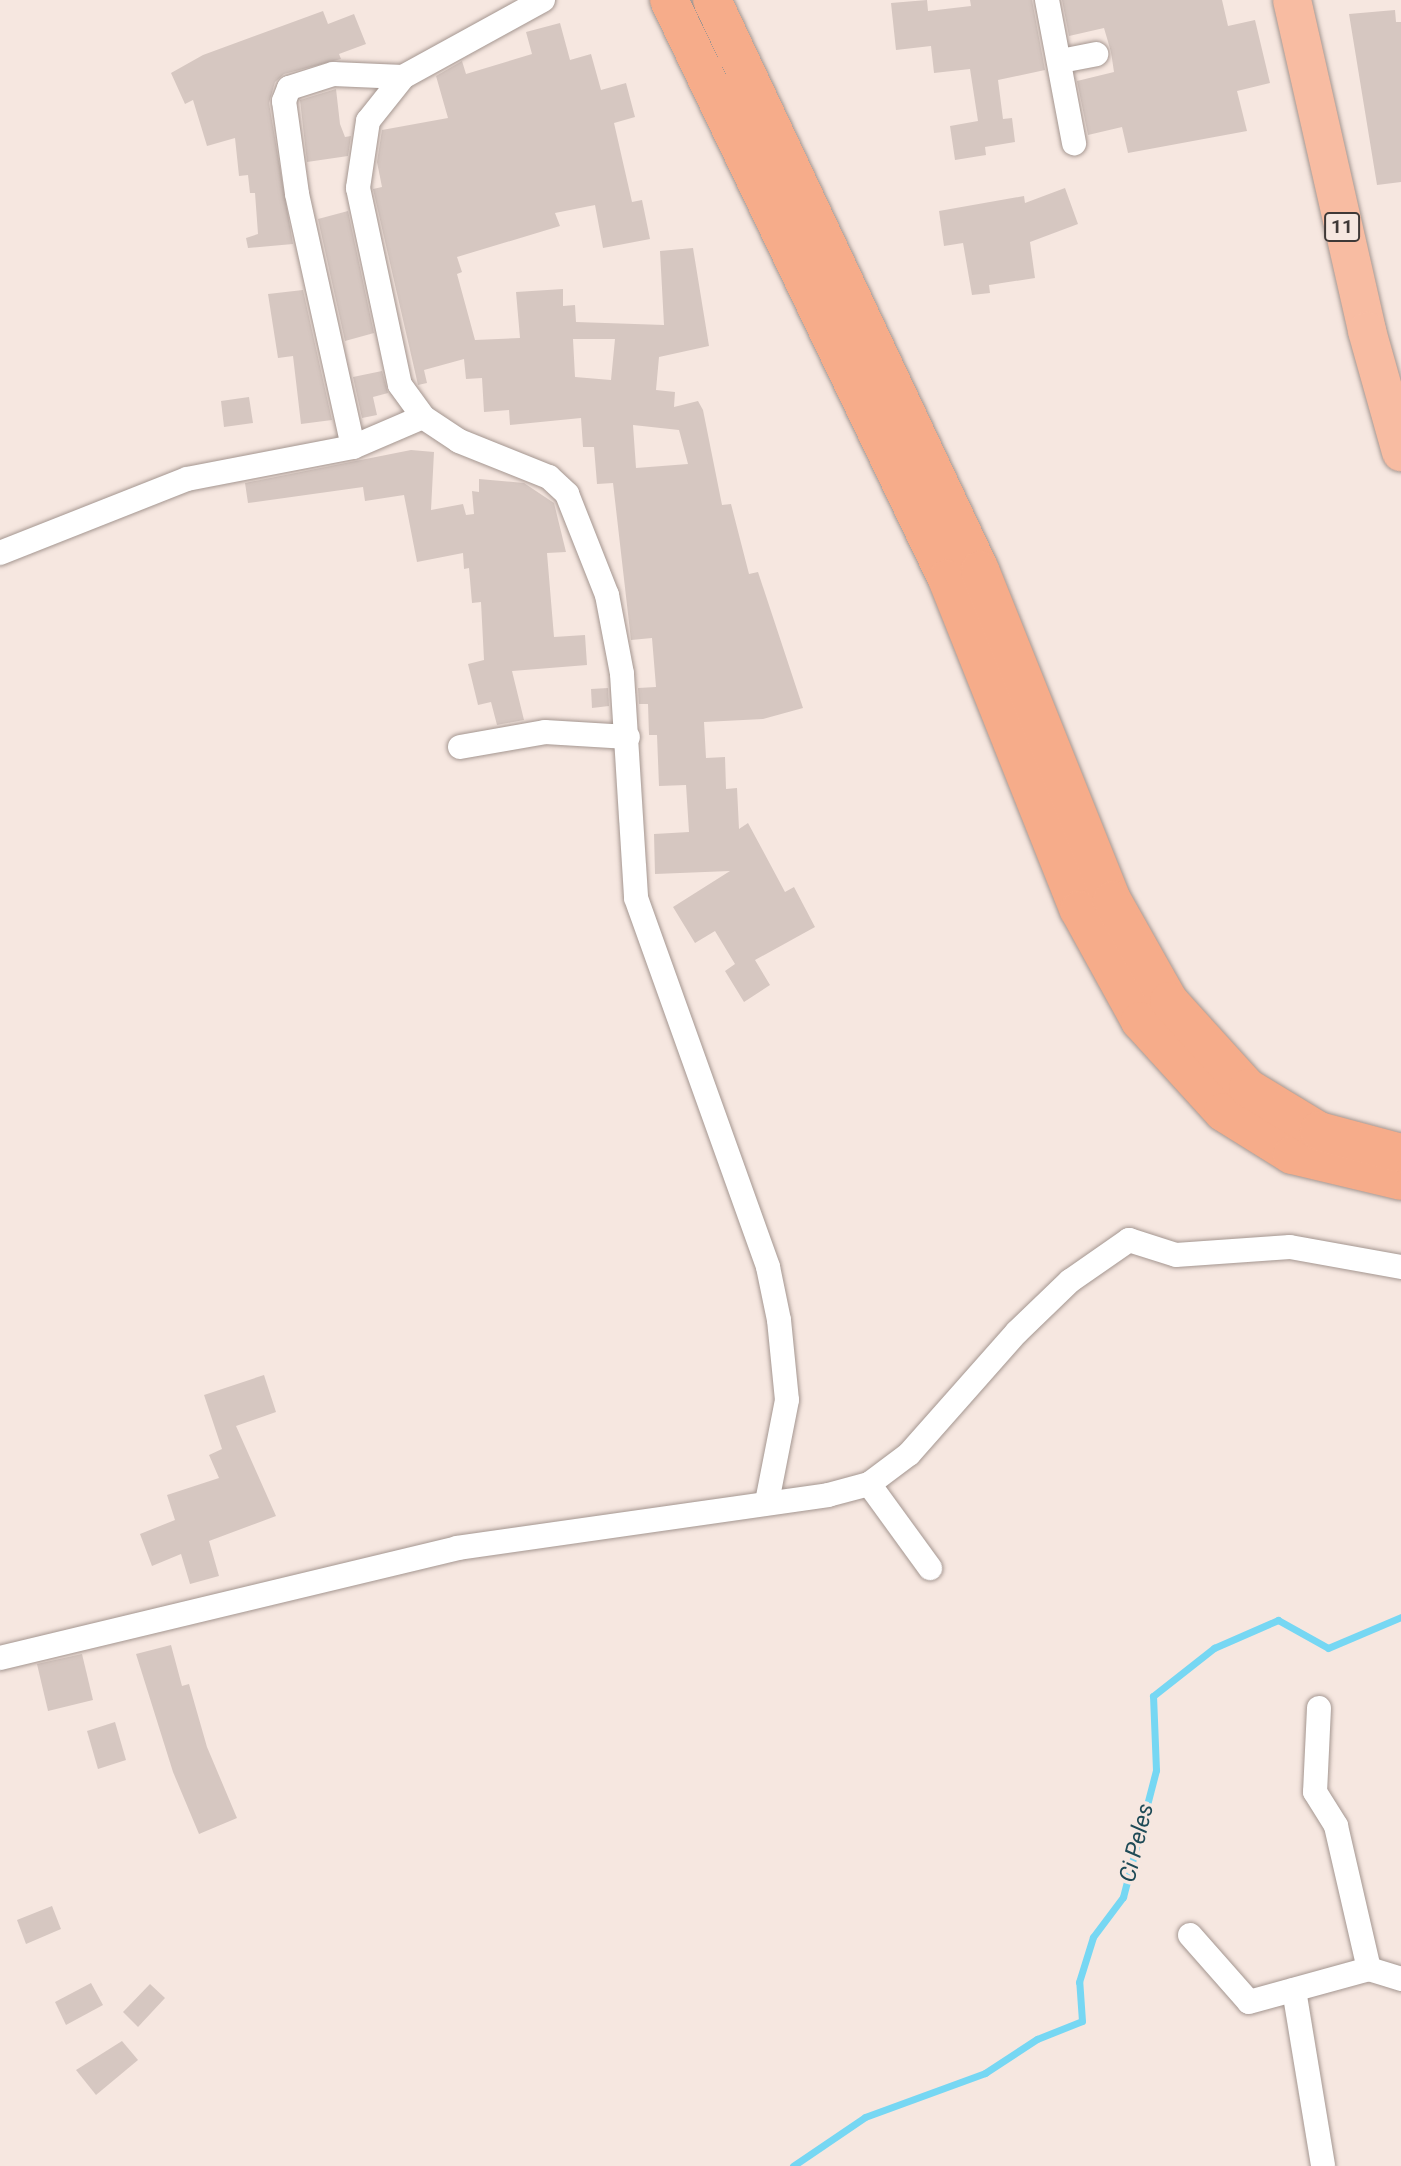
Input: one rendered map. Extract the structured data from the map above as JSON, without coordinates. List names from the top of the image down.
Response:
{
  "streets": {
    "highway": ["11"]
  },
  "water": ["Ci Peles"]
}
